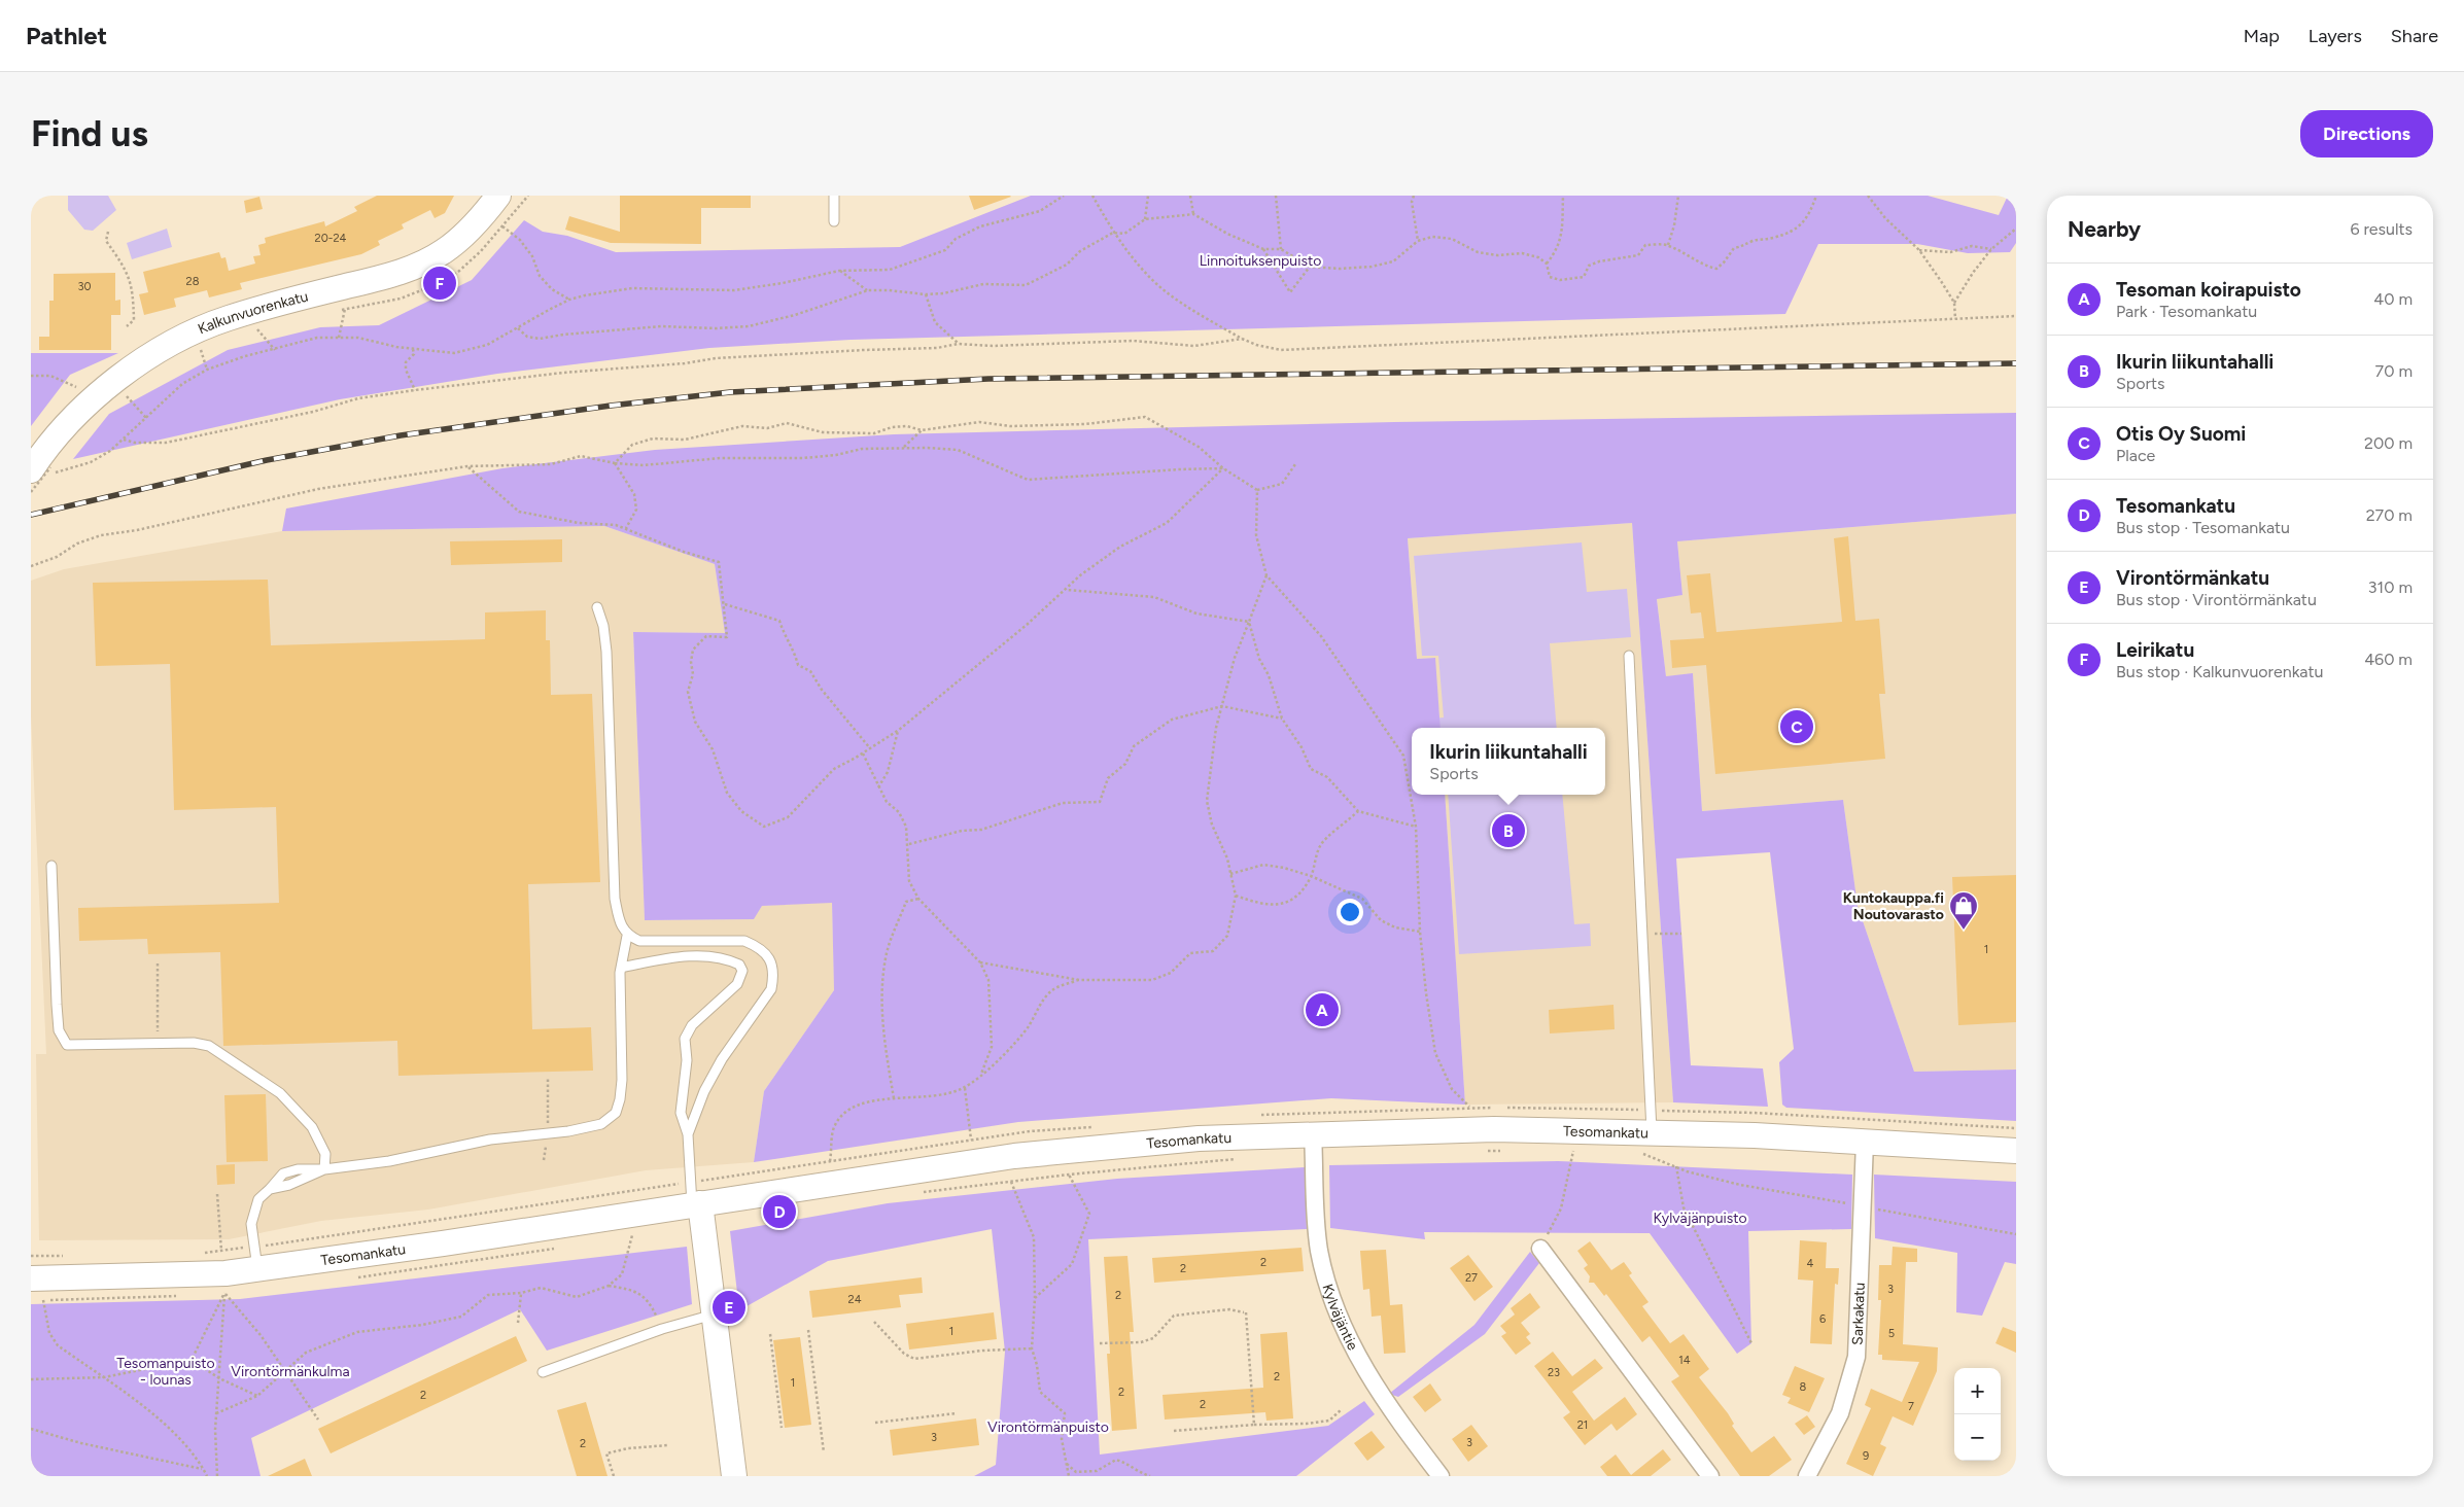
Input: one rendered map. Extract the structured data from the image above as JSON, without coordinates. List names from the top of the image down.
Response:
{
  "streets": {
    "main road": ["Kalkunvuorenkatu", "Tesomankatu"],
    "street": ["Sarkakatu", "Kylväjäntie"]
  },
  "crossings": [
    ["Tesomankatu", "Sarkakatu"],
    ["Tesomankatu", "Kylväjäntie"]
  ],
  "parks": [
    "Linnoituksenpuisto",
    "Kylväjänpuisto",
    "Tesomanpuisto - lounas",
    "Virontörmänkulma",
    "Virontörmänpuisto"
  ],
  "places": {
    "shop": ["Kuntokauppa.fi Noutovarasto"]
  },
  "house_numbers": [
    "20-24",
    "28",
    "30",
    "1",
    "2",
    "4",
    "2",
    "27",
    "3",
    "2",
    "24",
    "6",
    "1",
    "5",
    "14",
    "23",
    "2",
    "1",
    "8",
    "2",
    "2",
    "2",
    "7",
    "21",
    "3",
    "3",
    "2",
    "9"
  ],
  "page": {
    "header": "Pathlet",
    "nav": ["Map", "Layers", "Share"],
    "buttons": "Directions",
    "title": "Find us",
    "heading": ["Nearby", "6 results"],
    "list": [
      {
        "mark": "A",
        "name": "Tesoman koirapuisto",
        "note": "Park · Tesomankatu",
        "value": "40 m"
      },
      {
        "mark": "B",
        "name": "Ikurin liikuntahalli",
        "note": "Sports",
        "value": "70 m"
      },
      {
        "mark": "C",
        "name": "Otis Oy Suomi",
        "note": "Place",
        "value": "200 m"
      },
      {
        "mark": "D",
        "name": "Tesomankatu",
        "note": "Bus stop · Tesomankatu",
        "value": "270 m"
      },
      {
        "mark": "E",
        "name": "Virontörmänkatu",
        "note": "Bus stop · Virontörmänkatu",
        "value": "310 m"
      },
      {
        "mark": "F",
        "name": "Leirikatu",
        "note": "Bus stop · Kalkunvuorenkatu",
        "value": "460 m"
      }
    ],
    "pins": [
      "F",
      "C",
      "B",
      "A",
      "D",
      "E"
    ],
    "popup": ["Ikurin liikuntahalli", "Sports"],
    "map_buttons": ["+", "−"]
  }
}
